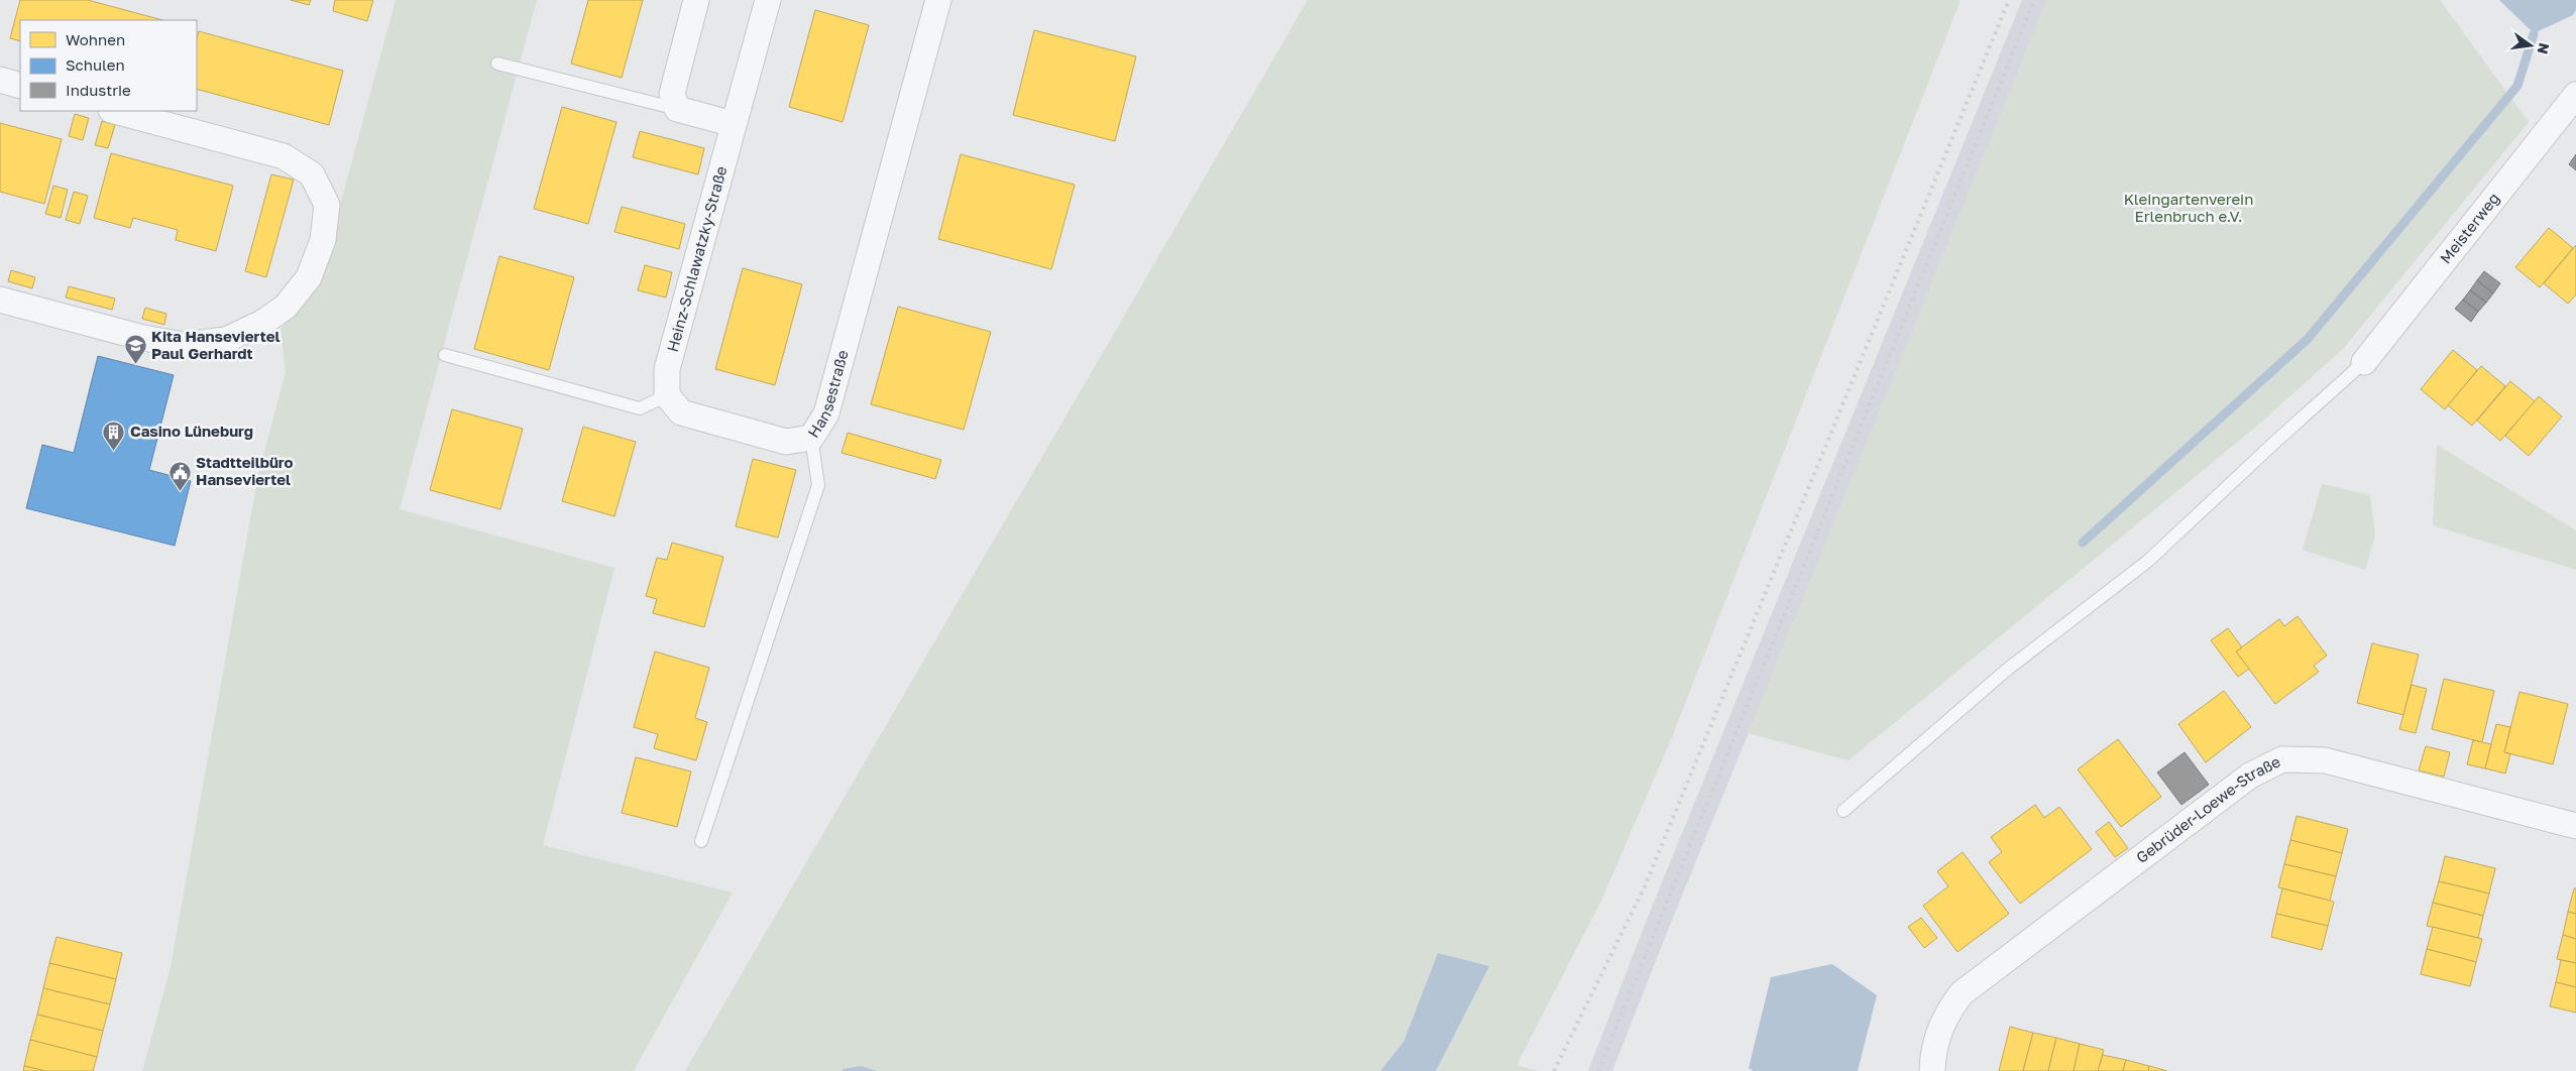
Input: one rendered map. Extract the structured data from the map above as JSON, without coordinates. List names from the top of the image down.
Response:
{
  "streets": {
    "street": [
      "Meisterweg",
      "Heinz-Schlawatzky-Straße",
      "Hansestraße",
      "Gebrüder-Loewe-Straße"
    ]
  },
  "parks": ["Kleingartenverein Erlenbruch e.V."],
  "places": {
    "school or university": ["Kita Hanseviertel Paul Gerhardt"],
    "building": ["Casino Lüneburg"],
    "public building": ["Stadtteilbüro Hanseviertel"]
  },
  "legend": ["Wohnen", "Schulen", "Industrie"],
  "north": "right"
}
